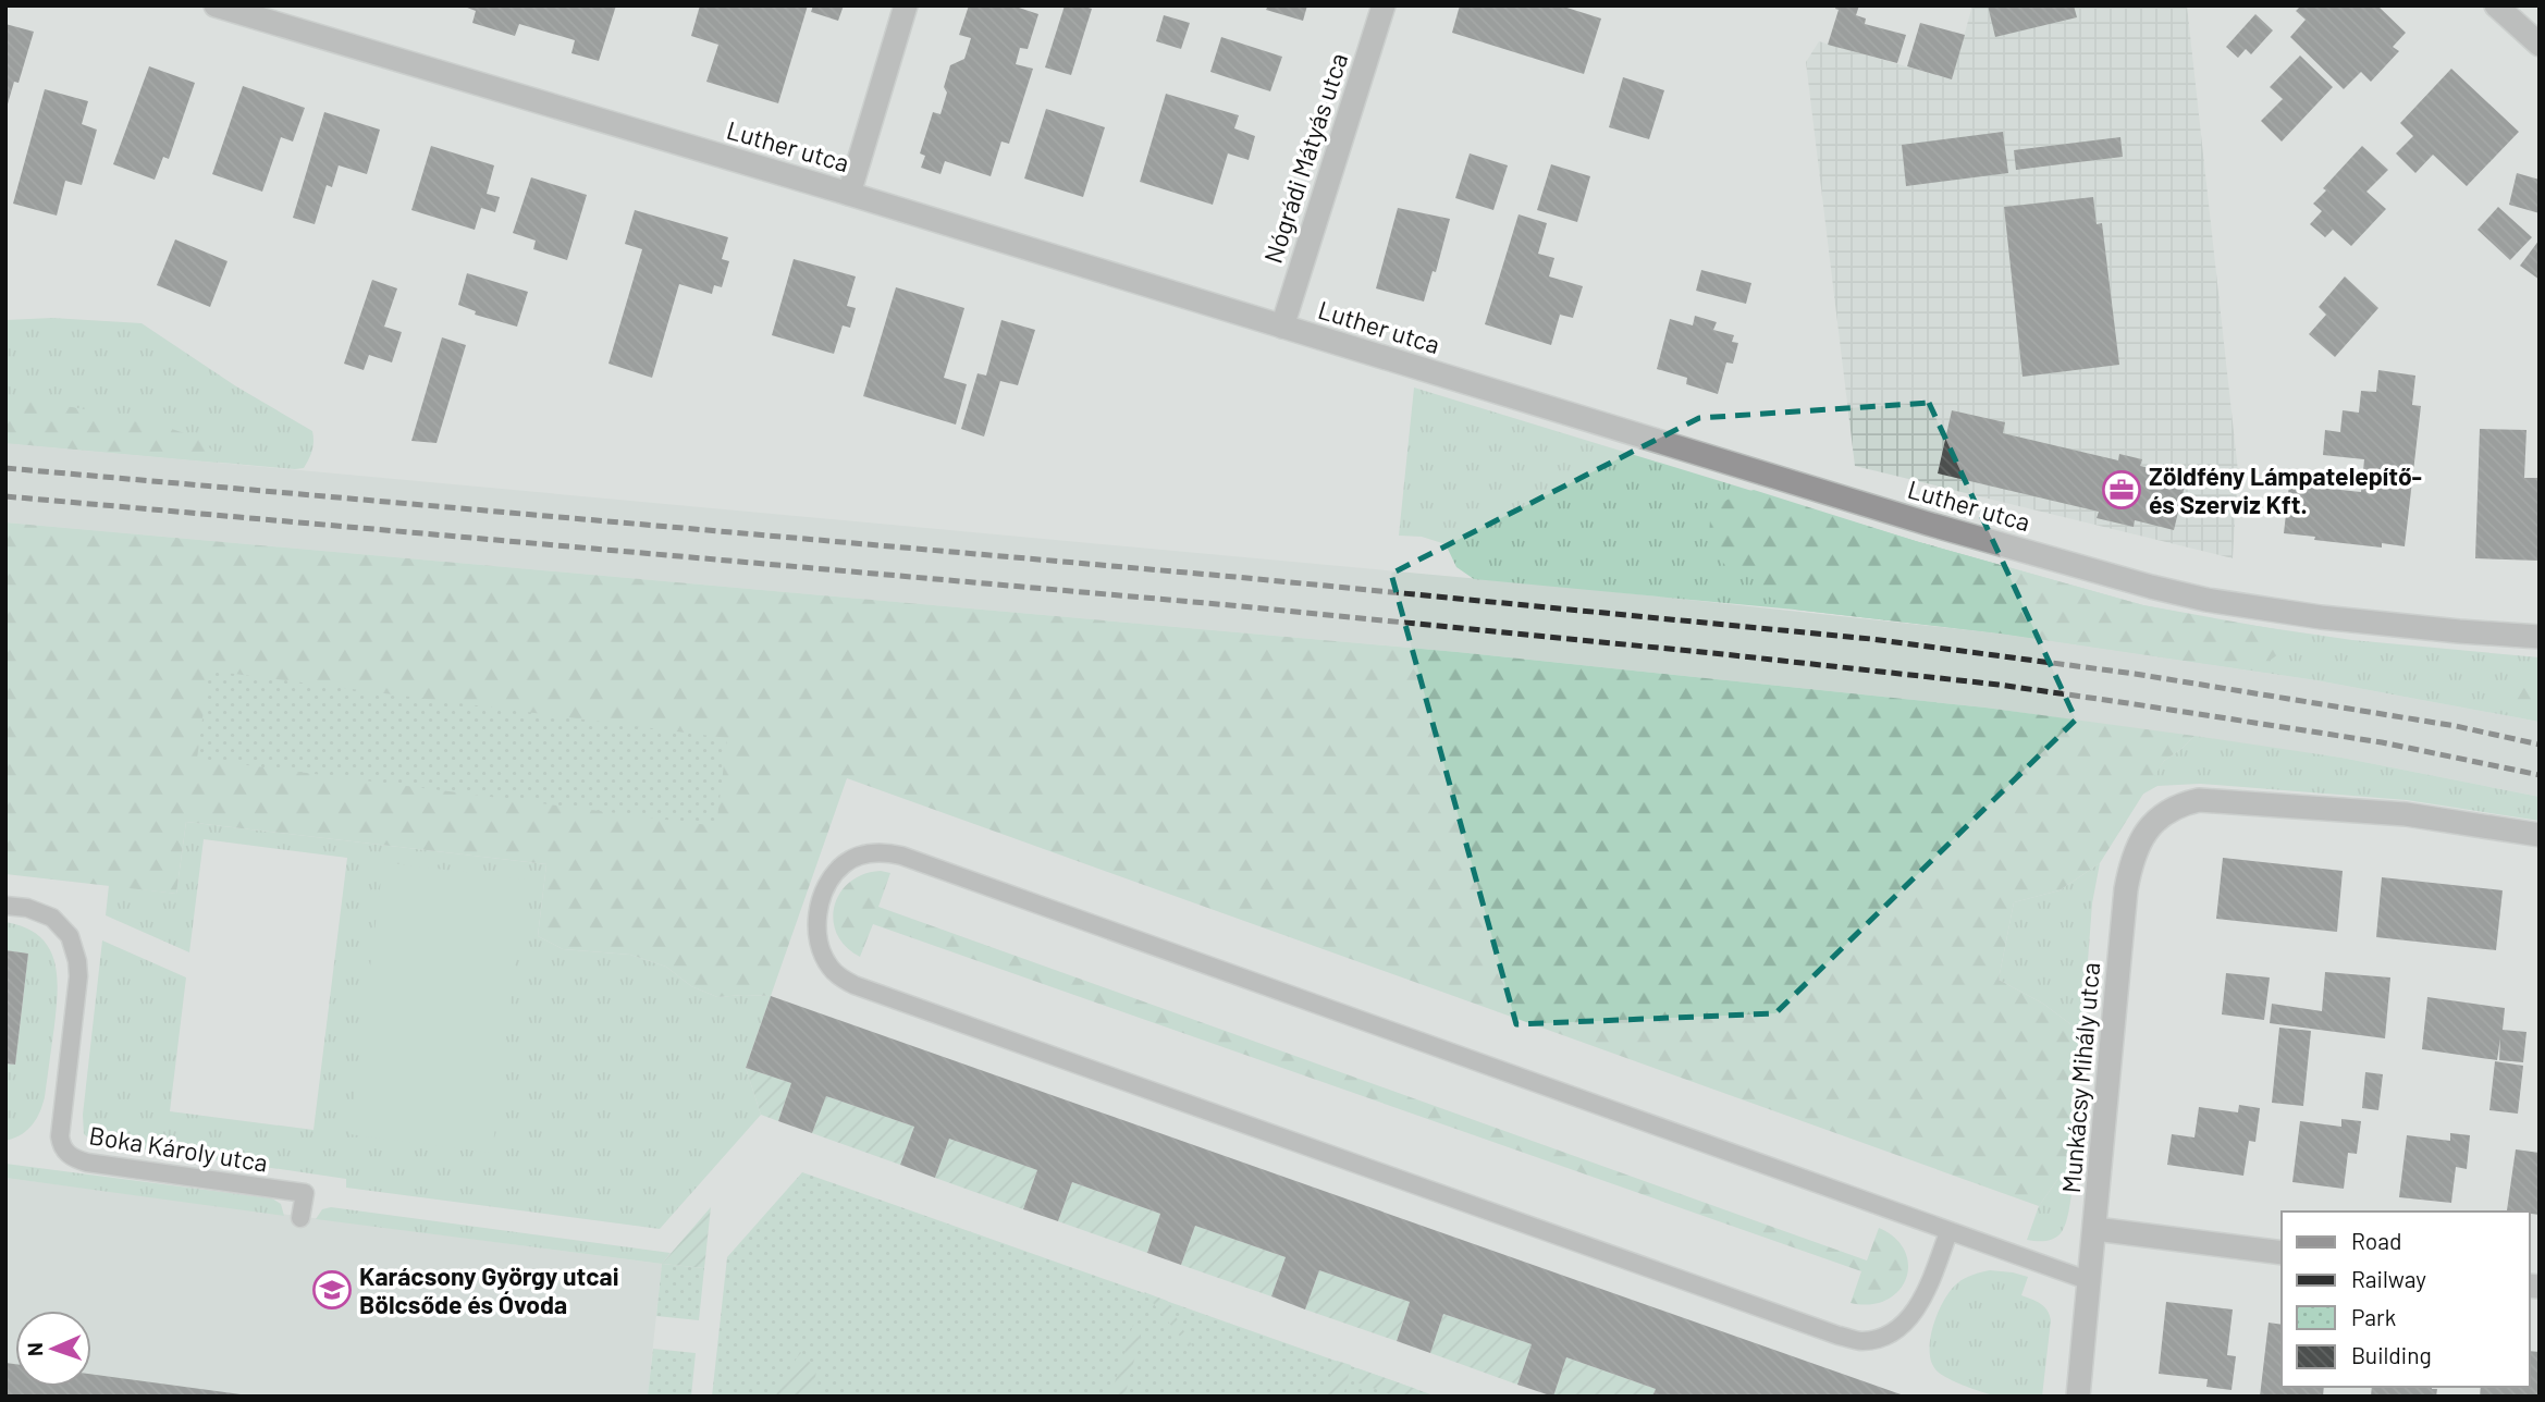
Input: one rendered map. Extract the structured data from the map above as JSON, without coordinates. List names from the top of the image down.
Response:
{
  "streets": {
    "street": ["Luther utca", "Nógrádi Mátyás utca", "Munkácsy Mihály utca"],
    "lane": ["Boka Károly utca"]
  },
  "crossings": [
    ["Luther utca", "Nógrádi Mátyás utca"]
  ],
  "places": {
    "office": ["Zöldfény Lámpatelepítő- és Szerviz Kft."],
    "school or university": ["Karácsony György utcai Bölcsőde és Óvoda"]
  },
  "legend": [
    "Road",
    "Railway",
    "Park",
    "Building"
  ],
  "north": "left"
}
